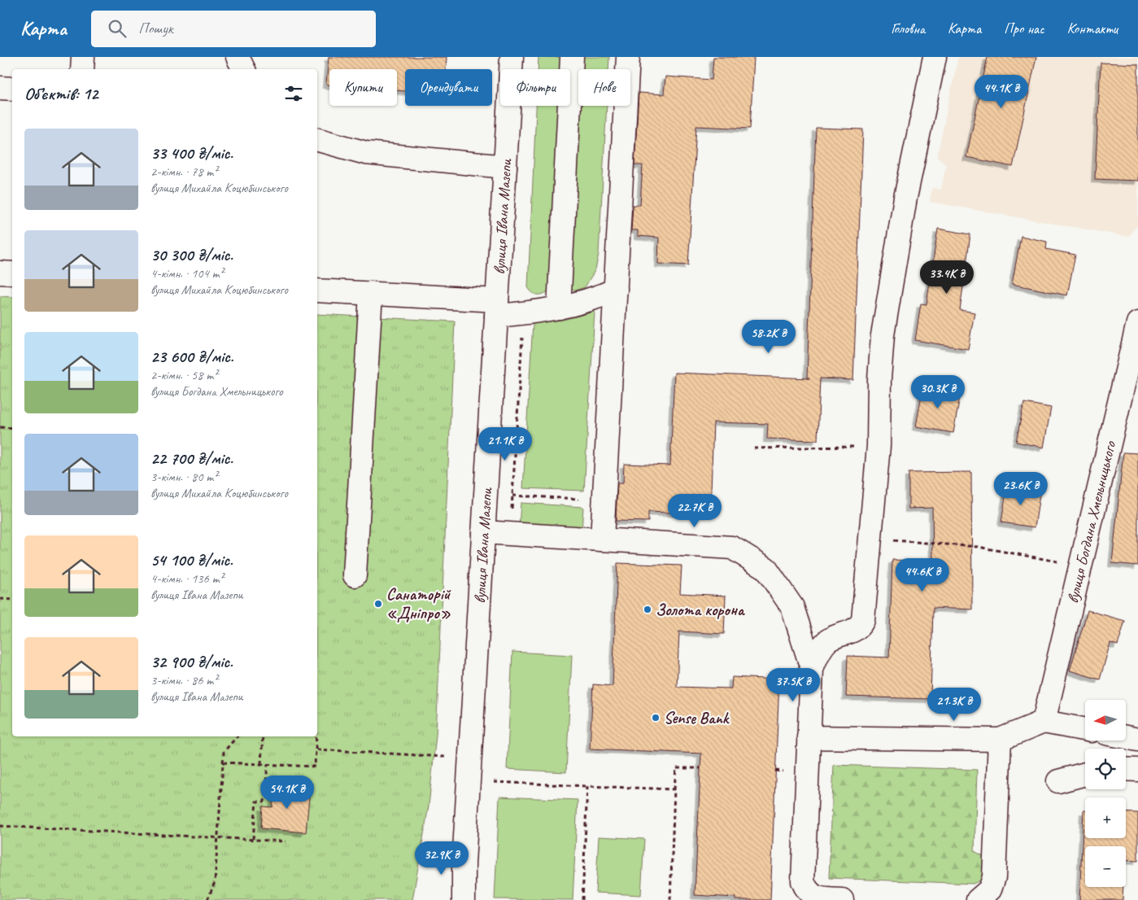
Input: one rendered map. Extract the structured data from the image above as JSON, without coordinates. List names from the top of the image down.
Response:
{
  "streets": {
    "street": ["вулиця Івана Мазепи", "вулиця Богдана Хмельницького"]
  },
  "places": ["Санаторій «Дніпро»", "Золота корона", "Sense Bank"],
  "north": "left",
  "page": {
    "header": "Карта",
    "search": "Пошук",
    "nav": [
      "Головна",
      "Карта",
      "Про нас",
      "Контакти"
    ],
    "chip": [
      "Купити",
      "Орендувати",
      "Фільтри",
      "Нове"
    ],
    "heading": "Об’єктів: 12",
    "price": [
      "44.1K ₴",
      "33.4K ₴",
      "58.2K ₴",
      "30.3K ₴",
      "21.1K ₴",
      "23.6K ₴",
      "22.7K ₴",
      "44.6K ₴",
      "37.5K ₴",
      "21.3K ₴",
      "54.1K ₴",
      "32.9K ₴"
    ],
    "list": [
      {
        "name": "33 400 ₴/міс.",
        "note": "2-кімн. · 78 m² · вулиця Михайла Коцюбинського"
      },
      {
        "name": "30 300 ₴/міс.",
        "note": "4-кімн. · 104 m² · вулиця Михайла Коцюбинського"
      },
      {
        "name": "23 600 ₴/міс.",
        "note": "2-кімн. · 58 m² · вулиця Богдана Хмельницького"
      },
      {
        "name": "22 700 ₴/міс.",
        "note": "3-кімн. · 80 m² · вулиця Михайла Коцюбинського"
      },
      {
        "name": "54 100 ₴/міс.",
        "note": "4-кімн. · 136 m² · вулиця Івана Мазепи"
      },
      {
        "name": "32 900 ₴/міс.",
        "note": "3-кімн. · 86 m² · вулиця Івана Мазепи"
      }
    ],
    "map_buttons": ["+", "−"]
  }
}
